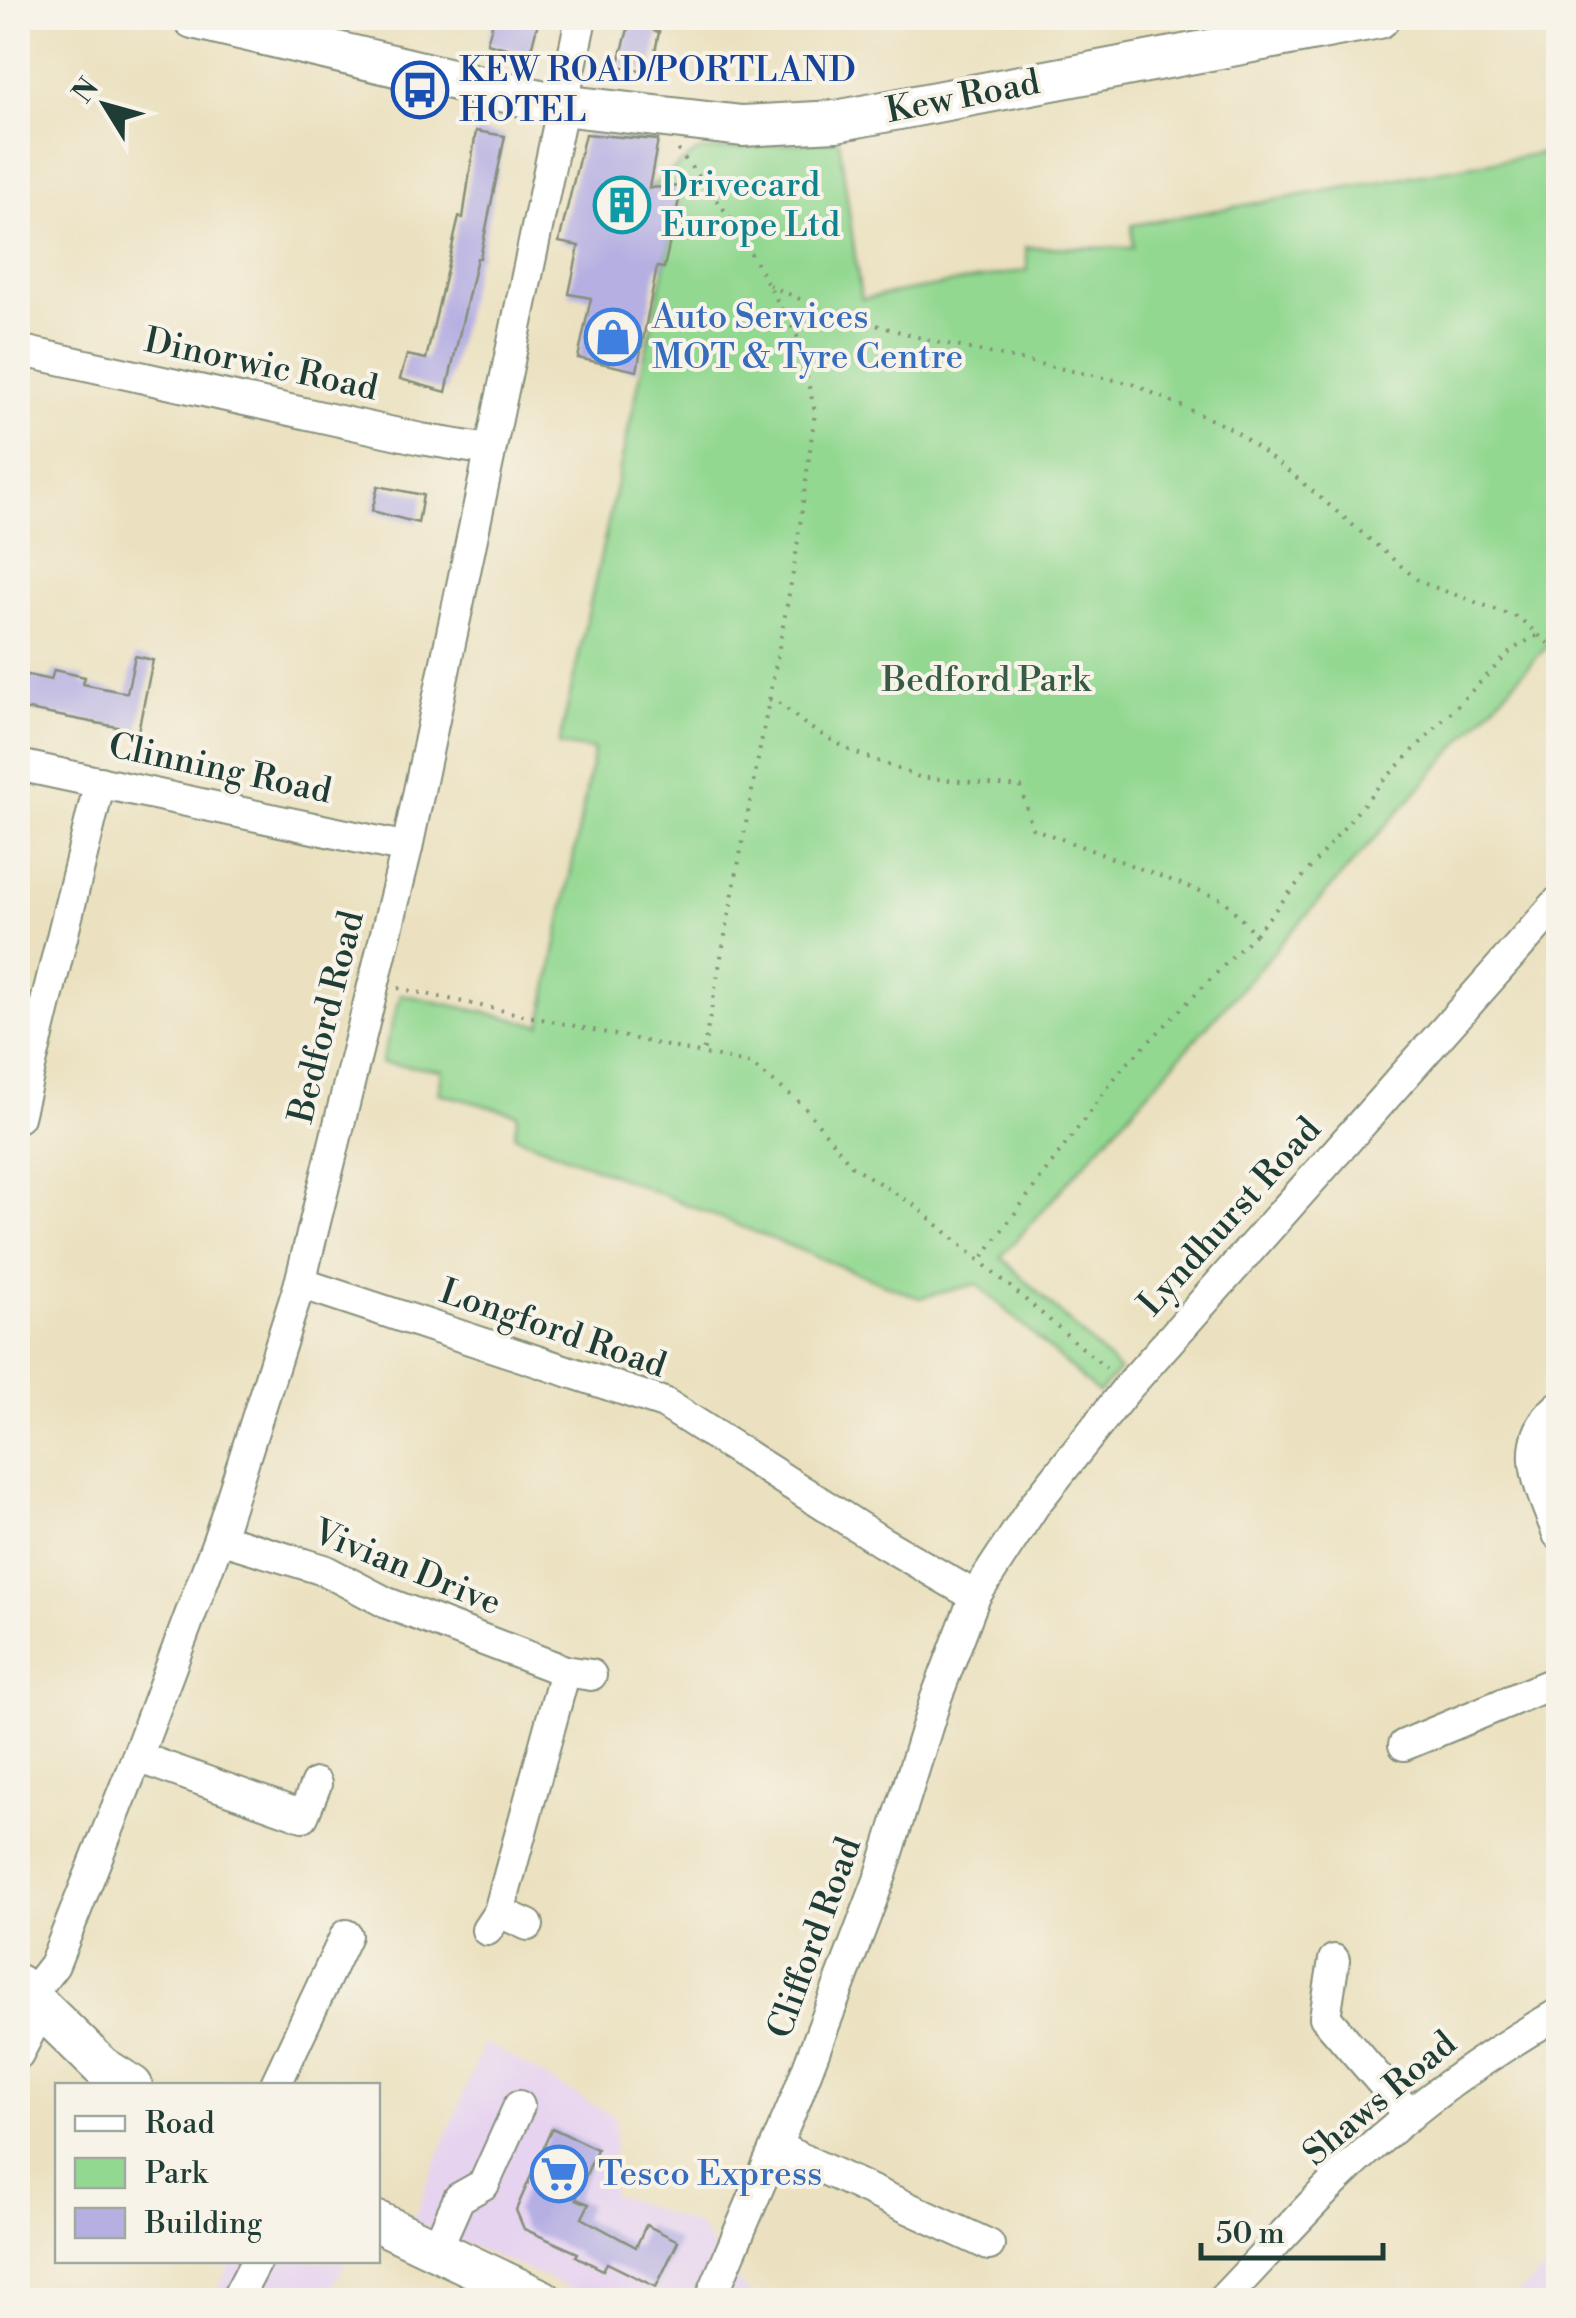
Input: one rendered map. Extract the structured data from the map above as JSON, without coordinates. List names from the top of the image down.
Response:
{
  "streets": {
    "main road": ["Kew Road"],
    "street": [
      "Dinorwic Road",
      "Clinning Road",
      "Bedford Road",
      "Lyndhurst Road",
      "Longford Road",
      "Vivian Drive",
      "Clifford Road",
      "Shaws Road"
    ]
  },
  "crossings": [
    ["Kew Road", "Bedford Road"],
    ["Dinorwic Road", "Bedford Road"],
    ["Clinning Road", "Bedford Road"],
    ["Bedford Road", "Longford Road"],
    ["Bedford Road", "Vivian Drive"],
    ["Lyndhurst Road", "Longford Road"],
    ["Lyndhurst Road", "Clifford Road"],
    ["Longford Road", "Clifford Road"]
  ],
  "parks": ["Bedford Park"],
  "places": {
    "bus stop": ["KEW ROAD/PORTLAND HOTEL"],
    "building": ["Drivecard Europe Ltd"],
    "shop": ["Auto Services MOT & Tyre Centre"],
    "supermarket": ["Tesco Express"]
  },
  "legend": ["Road", "Park", "Building"],
  "scale_bar": "50 m",
  "north": "top left"
}
